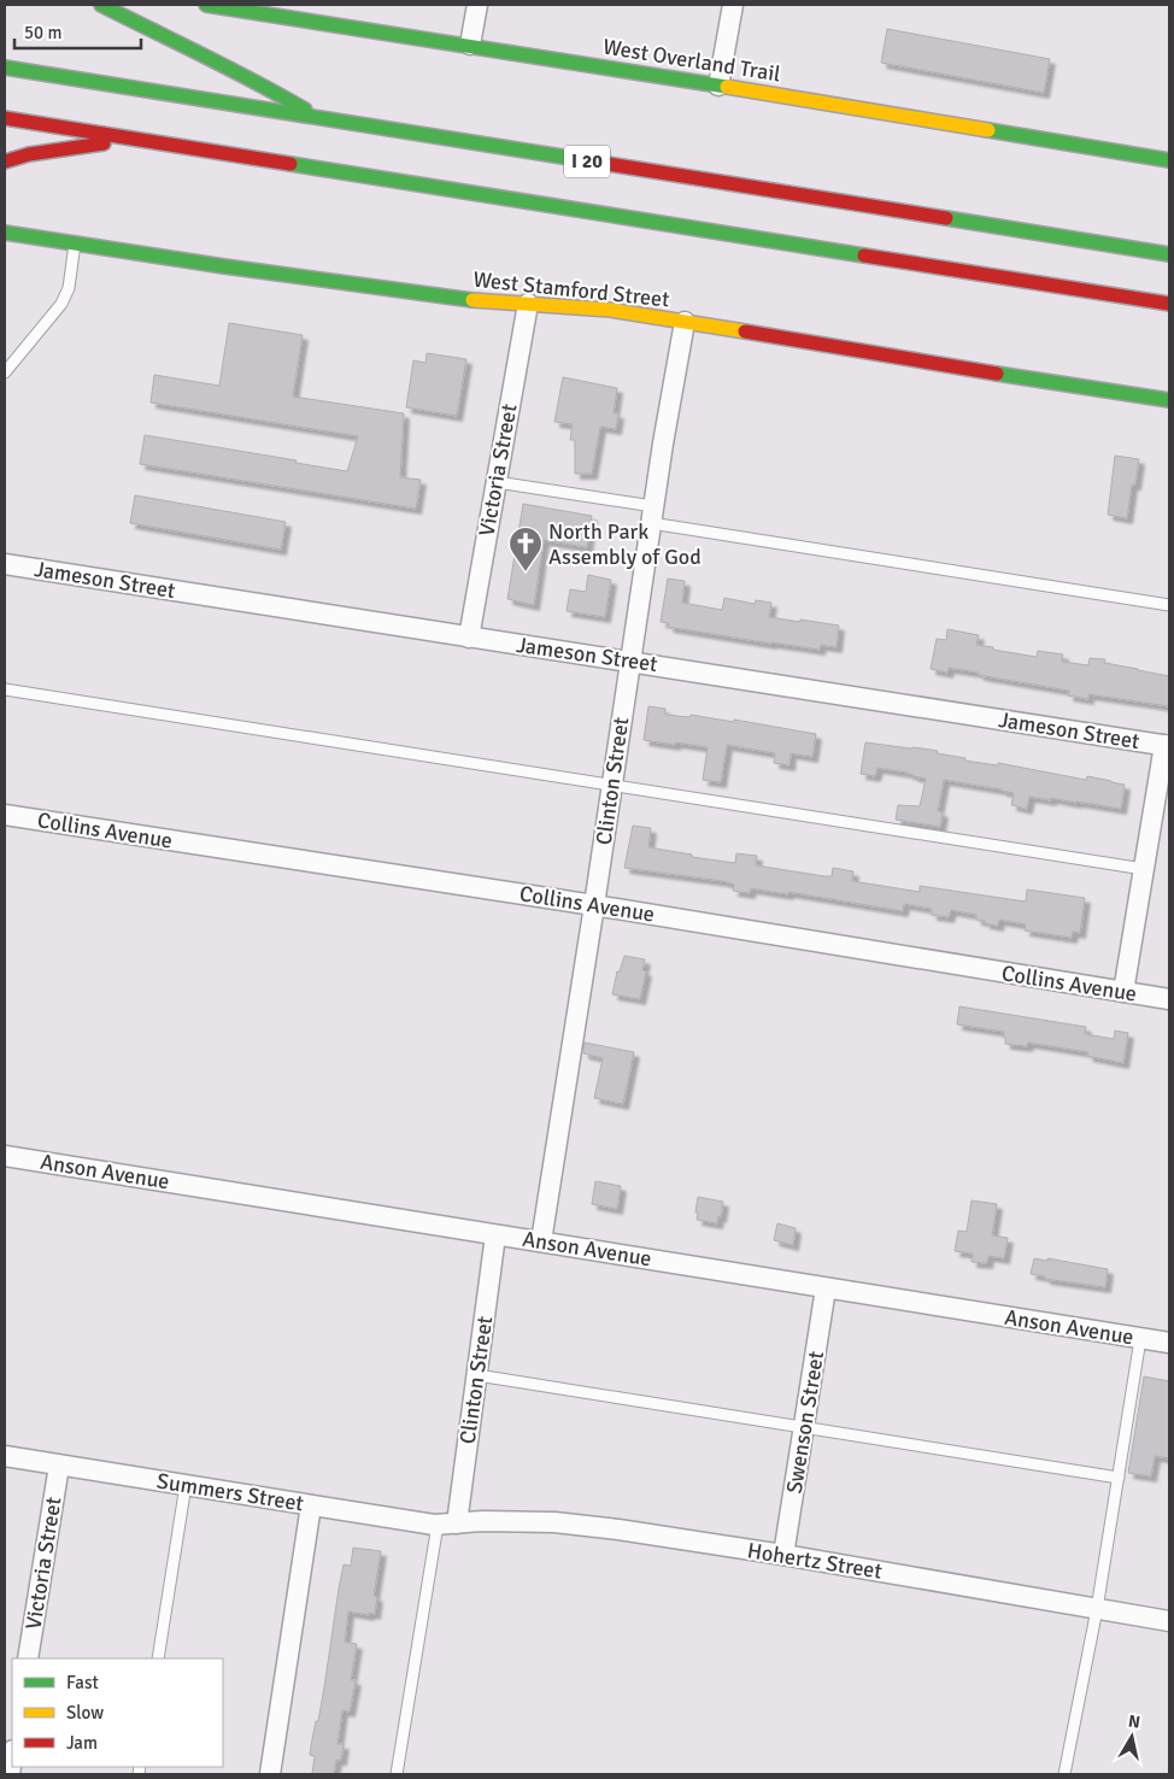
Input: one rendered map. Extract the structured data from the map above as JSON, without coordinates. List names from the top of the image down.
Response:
{
  "streets": {
    "main road": ["West Overland Trail", "I 20", "West Stamford Street"],
    "street": [
      "Victoria Street",
      "Jameson Street",
      "Clinton Street",
      "Collins Avenue",
      "Anson Avenue",
      "Swenson Street",
      "Summers Street",
      "Hohertz Street"
    ]
  },
  "crossings": [
    ["West Stamford Street", "Victoria Street"],
    ["West Stamford Street", "Clinton Street"],
    ["Victoria Street", "Jameson Street"],
    ["Victoria Street", "Summers Street"],
    ["Jameson Street", "Clinton Street"],
    ["Clinton Street", "Collins Avenue"],
    ["Clinton Street", "Anson Avenue"],
    ["Clinton Street", "Summers Street"],
    ["Clinton Street", "Hohertz Street"],
    ["Anson Avenue", "Swenson Street"],
    ["Swenson Street", "Hohertz Street"],
    ["Summers Street", "Hohertz Street"]
  ],
  "places": {
    "church": ["North Park Assembly of God"]
  },
  "legend": ["Fast", "Slow", "Jam"],
  "scale_bar": "50 m",
  "north": "top"
}
